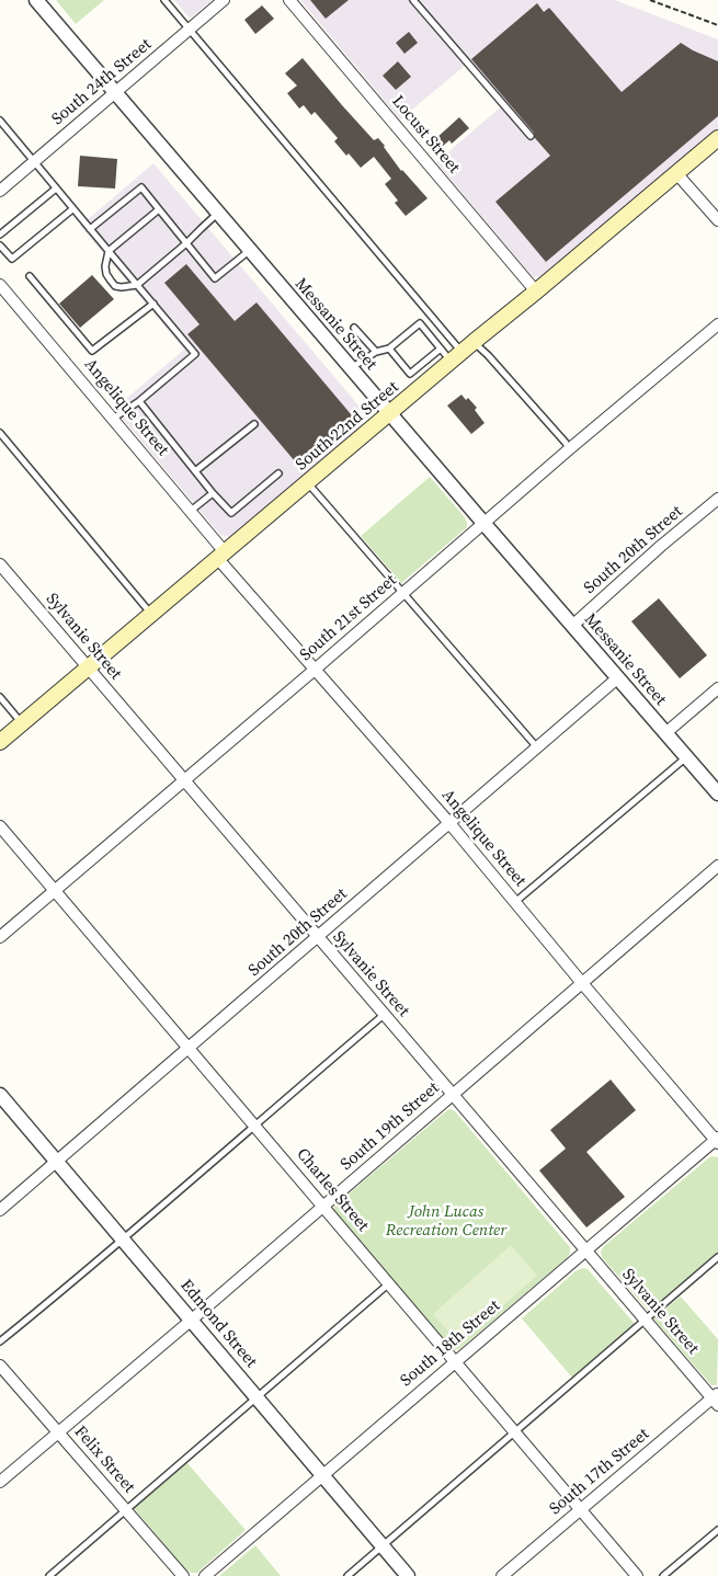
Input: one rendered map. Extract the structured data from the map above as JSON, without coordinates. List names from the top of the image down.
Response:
{
  "streets": {
    "main road": ["South 22nd Street"],
    "street": [
      "South 24th Street",
      "Locust Street",
      "Messanie Street",
      "Angelique Street",
      "South 20th Street",
      "South 21st Street",
      "Sylvanie Street",
      "South 19th Street",
      "Charles Street",
      "Edmond Street",
      "South 18th Street",
      "Felix Street",
      "South 17th Street"
    ]
  },
  "crossings": [
    ["South 24th Street", "Messanie Street"],
    ["Locust Street", "South 22nd Street"],
    ["Messanie Street", "South 22nd Street"],
    ["Messanie Street", "South 20th Street"],
    ["Messanie Street", "South 21st Street"],
    ["Angelique Street", "South 22nd Street"],
    ["Angelique Street", "South 20th Street"],
    ["Angelique Street", "South 21st Street"],
    ["Angelique Street", "South 19th Street"],
    ["Angelique Street", "South 18th Street"],
    ["South 22nd Street", "Sylvanie Street"],
    ["South 20th Street", "Sylvanie Street"],
    ["South 20th Street", "Charles Street"],
    ["South 20th Street", "Edmond Street"],
    ["South 21st Street", "Sylvanie Street"],
    ["South 21st Street", "Charles Street"],
    ["Sylvanie Street", "South 19th Street"],
    ["Sylvanie Street", "South 18th Street"],
    ["Sylvanie Street", "South 17th Street"],
    ["South 19th Street", "Charles Street"],
    ["South 19th Street", "Edmond Street"],
    ["South 19th Street", "Felix Street"],
    ["Charles Street", "South 18th Street"],
    ["Charles Street", "South 17th Street"],
    ["Edmond Street", "South 18th Street"]
  ],
  "parks": ["John Lucas Recreation Center"]
}
